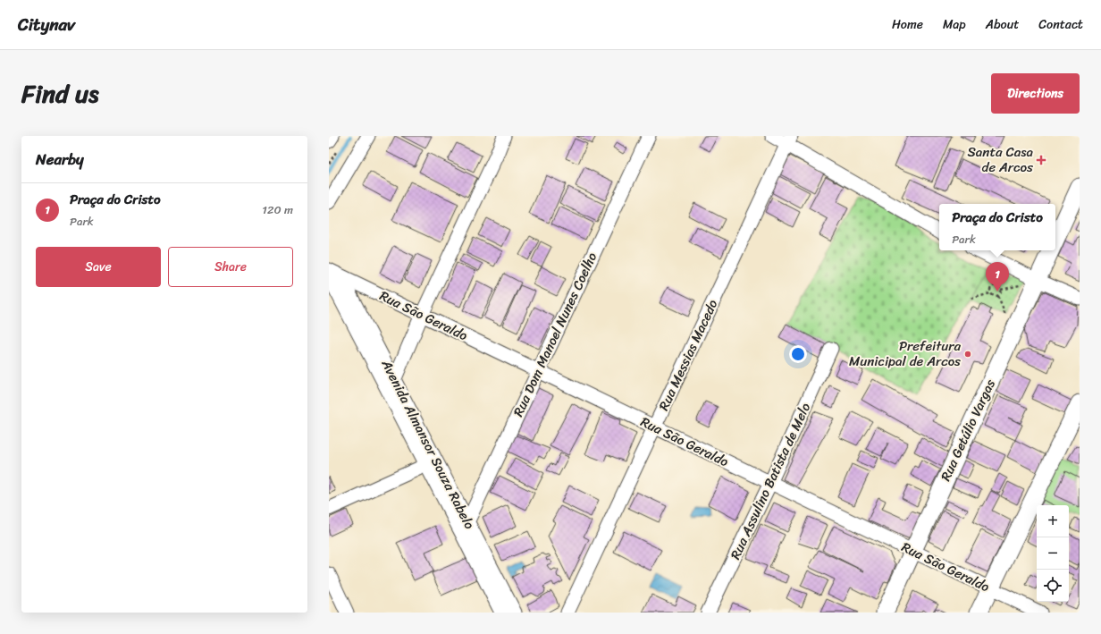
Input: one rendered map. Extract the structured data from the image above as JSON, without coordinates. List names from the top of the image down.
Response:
{
  "streets": {
    "main road": ["Rua Getúlio Vargas"],
    "street": [
      "Rua São Geraldo",
      "Rua Dom Manoel Nunes Coelho",
      "Rua Messias Macedo",
      "Avenida Almansor Souza Rabelo",
      "Rua Assulino Batista de Melo"
    ]
  },
  "crossings": [
    ["Rua São Geraldo", "Rua Dom Manoel Nunes Coelho"],
    ["Rua São Geraldo", "Rua Messias Macedo"],
    ["Rua São Geraldo", "Rua Getúlio Vargas"],
    ["Rua São Geraldo", "Avenida Almansor Souza Rabelo"],
    ["Rua São Geraldo", "Rua Assulino Batista de Melo"],
    ["Rua Dom Manoel Nunes Coelho", "Avenida Almansor Souza Rabelo"]
  ],
  "places": {
    "health": ["Santa Casa de Arcos"],
    "other": ["Prefeitura Municipal de Arcos"]
  },
  "page": {
    "header": "Citynav",
    "nav": [
      "Home",
      "Map",
      "About",
      "Contact"
    ],
    "title": "Find us",
    "buttons": [
      "Directions",
      ["Save", "Share"]
    ],
    "heading": "Nearby",
    "list": [
      {
        "mark": "1",
        "name": "Praça do Cristo",
        "note": "Park",
        "value": "120 m"
      }
    ],
    "popup": ["Praça do Cristo", "Park"],
    "pins": "1",
    "map_buttons": ["+", "−"]
  }
}
